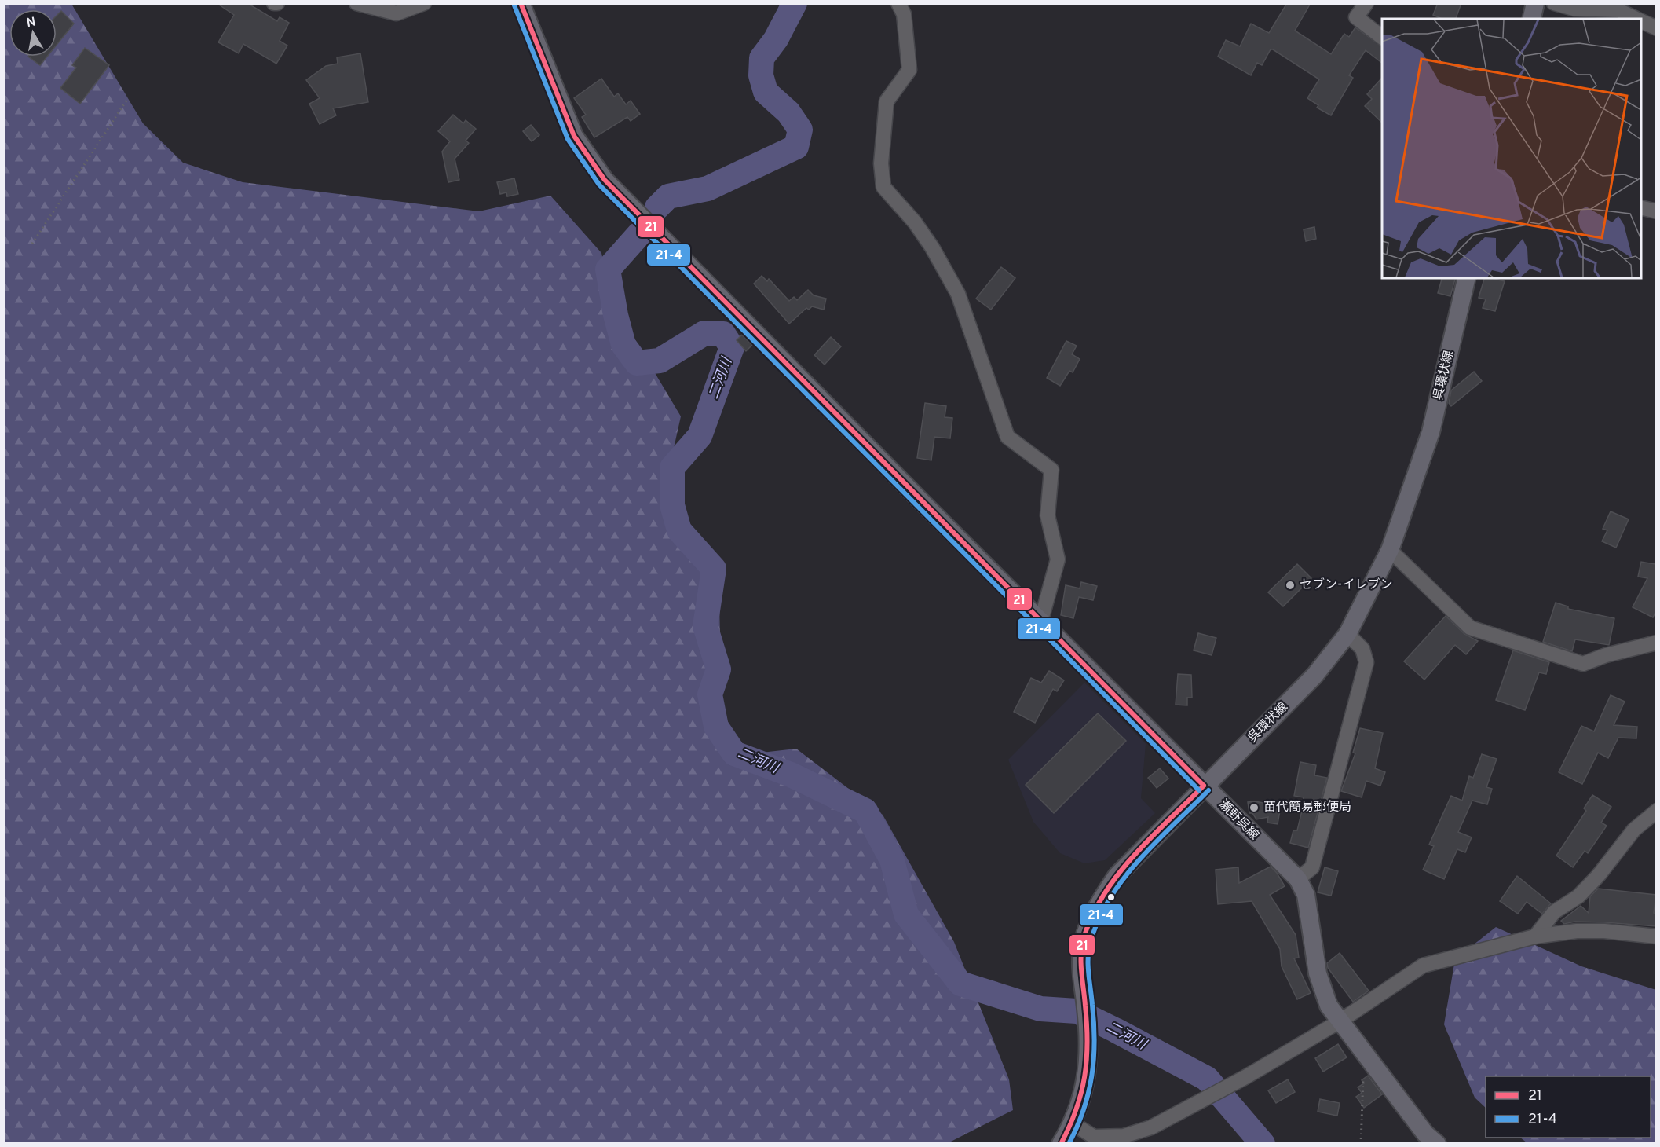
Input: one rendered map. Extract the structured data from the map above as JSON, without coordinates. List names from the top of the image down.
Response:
{
  "streets": {
    "main road": ["呉環状線", "瀬野呉線"]
  },
  "crossings": [
    ["呉環状線", "瀬野呉線"]
  ],
  "water": ["二河川"],
  "places": ["セブン-イレブン", "苗代簡易郵便局"],
  "lines": ["transit line 21", "transit line 21-4"],
  "legend": ["21", "21-4"],
  "north": "top"
}
